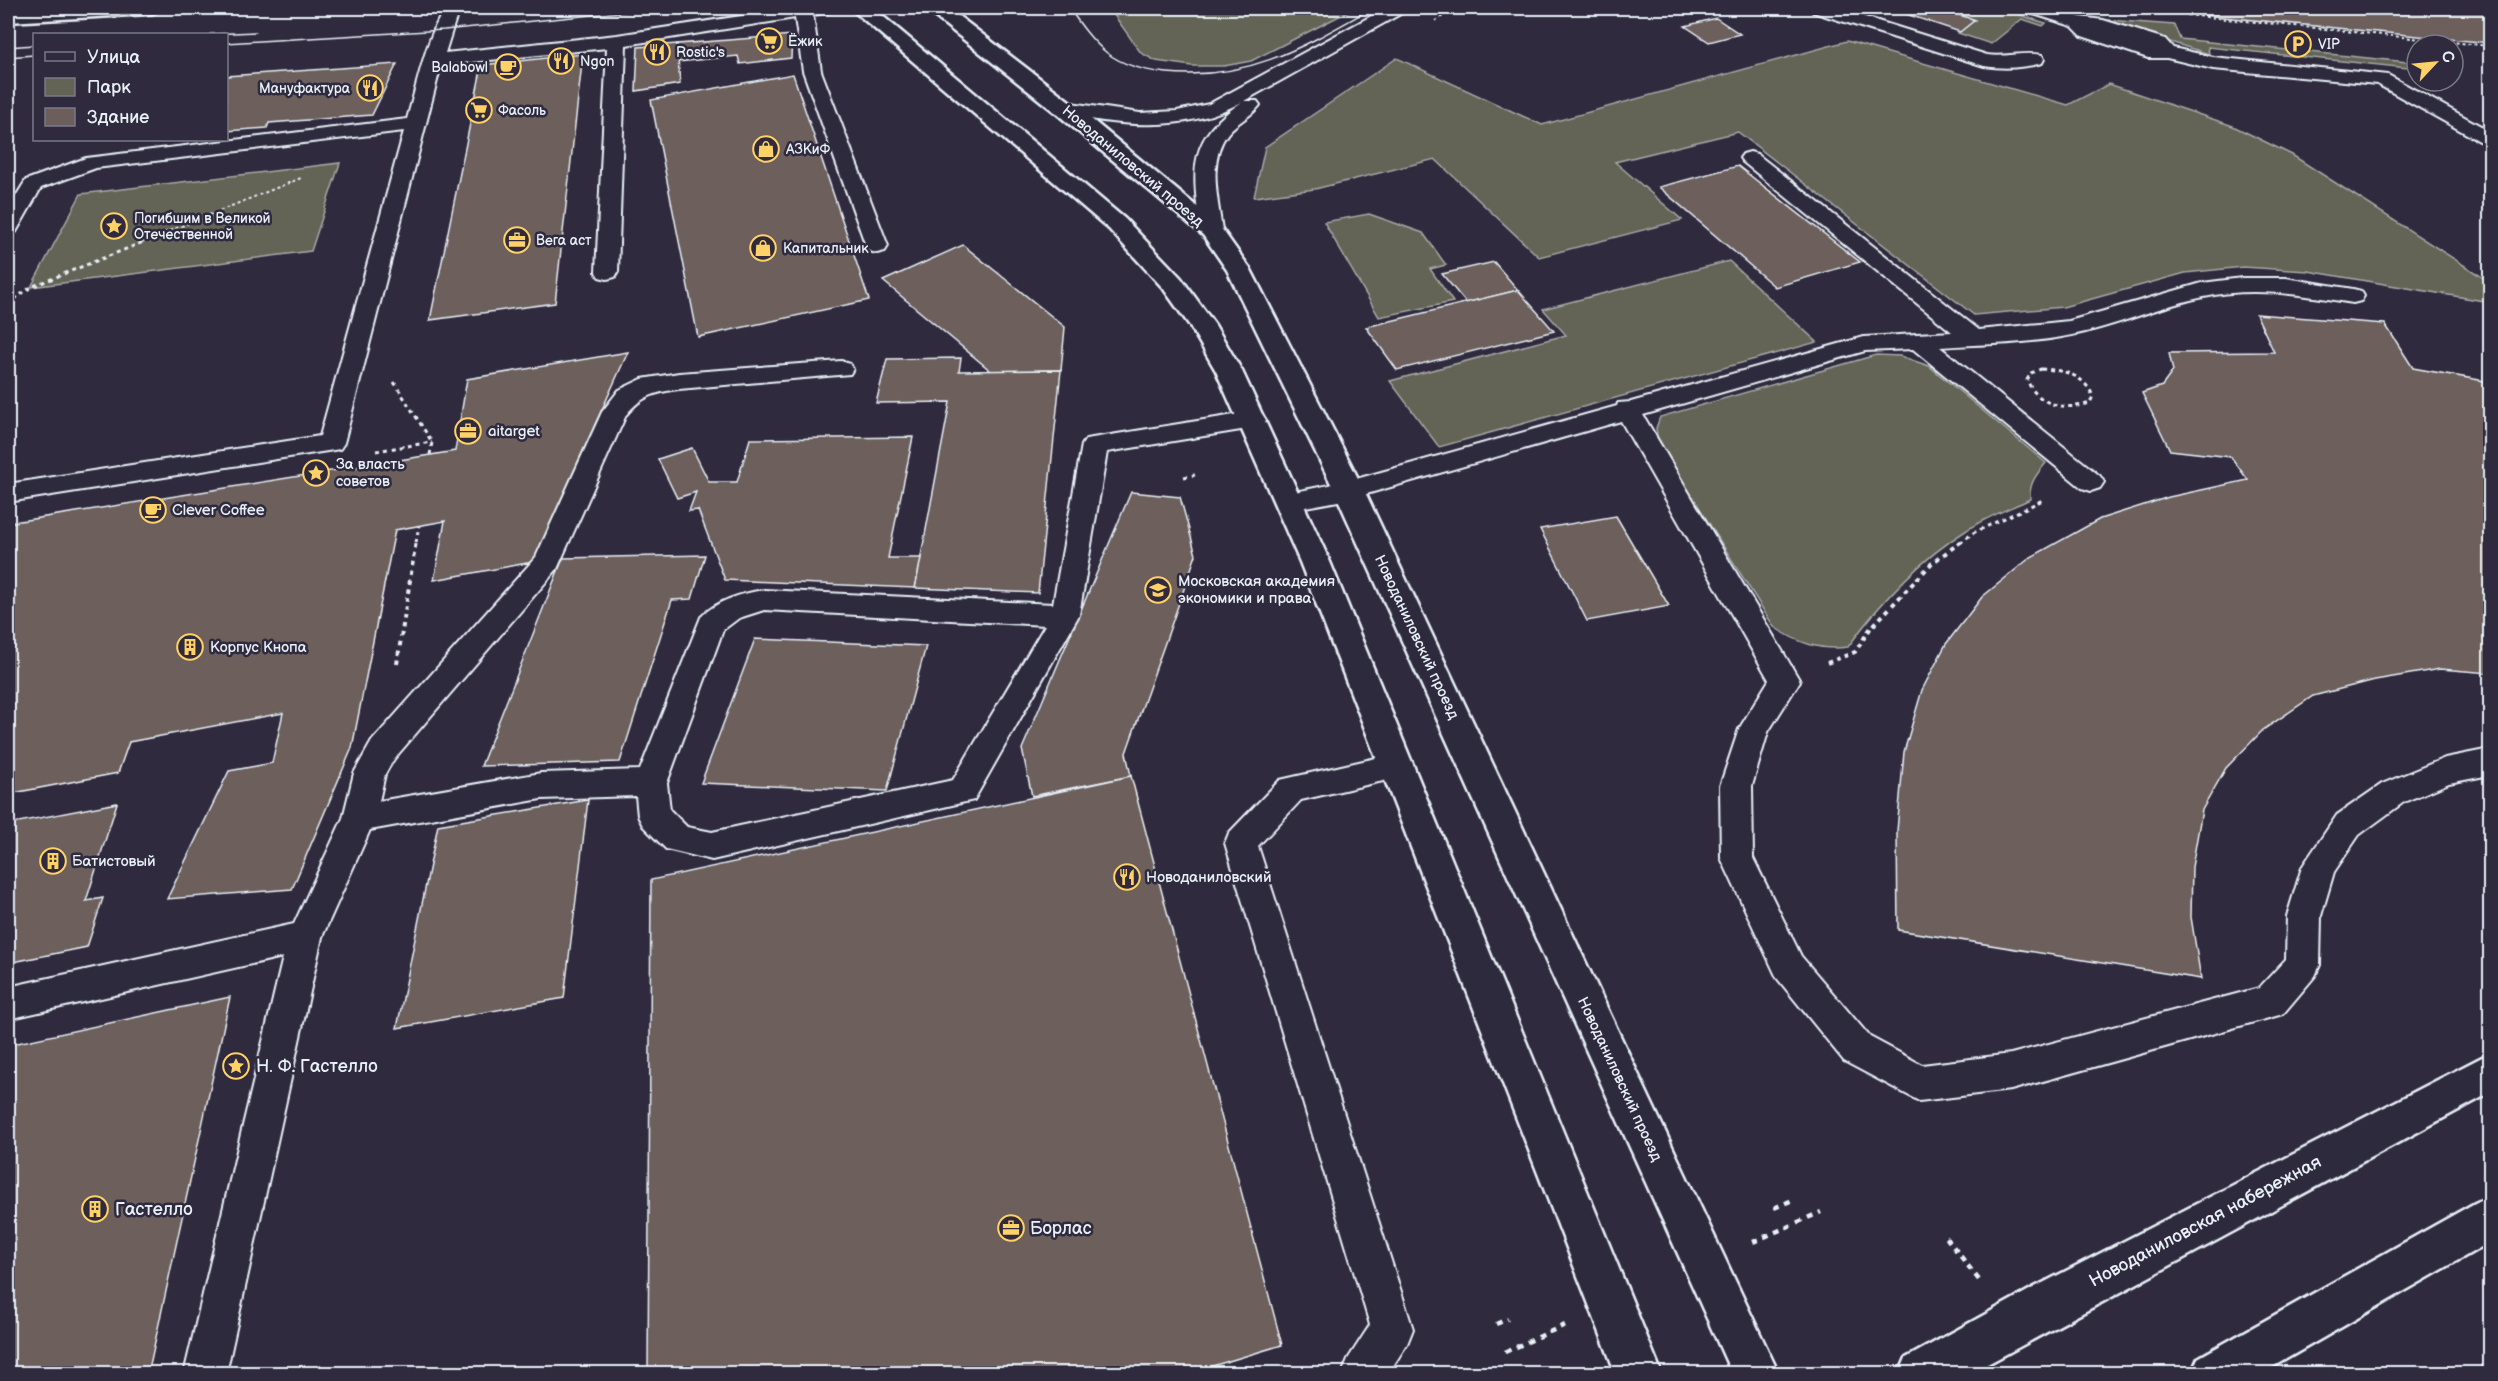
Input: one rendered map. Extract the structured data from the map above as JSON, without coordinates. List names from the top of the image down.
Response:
{
  "streets": {
    "street": ["Новоданиловский проезд", "Новоданиловская набережная"]
  },
  "places": {
    "supermarket": ["Ёжик", "Фасоль"],
    "parking": ["VIP"],
    "restaurant": [
      "Rostic's",
      "Ngon",
      "Мануфактура",
      "Новоданиловский"
    ],
    "cafe": ["Balabowl", "Clever Coffee"],
    "shop": ["АЗКиФ", "Капитальник"],
    "place": ["Погибшим в Великой Отечественной", "За власть советов", "Н. Ф. Гастелло"],
    "office": ["Вега аст", "aitarget", "Борлас"],
    "school or university": ["Московская академия экономики и права"],
    "building": ["Корпус Кнопа", "Батистовый", "Гастелло"]
  },
  "legend": ["Улица", "Парк", "Здание"],
  "north": "top right"
}
